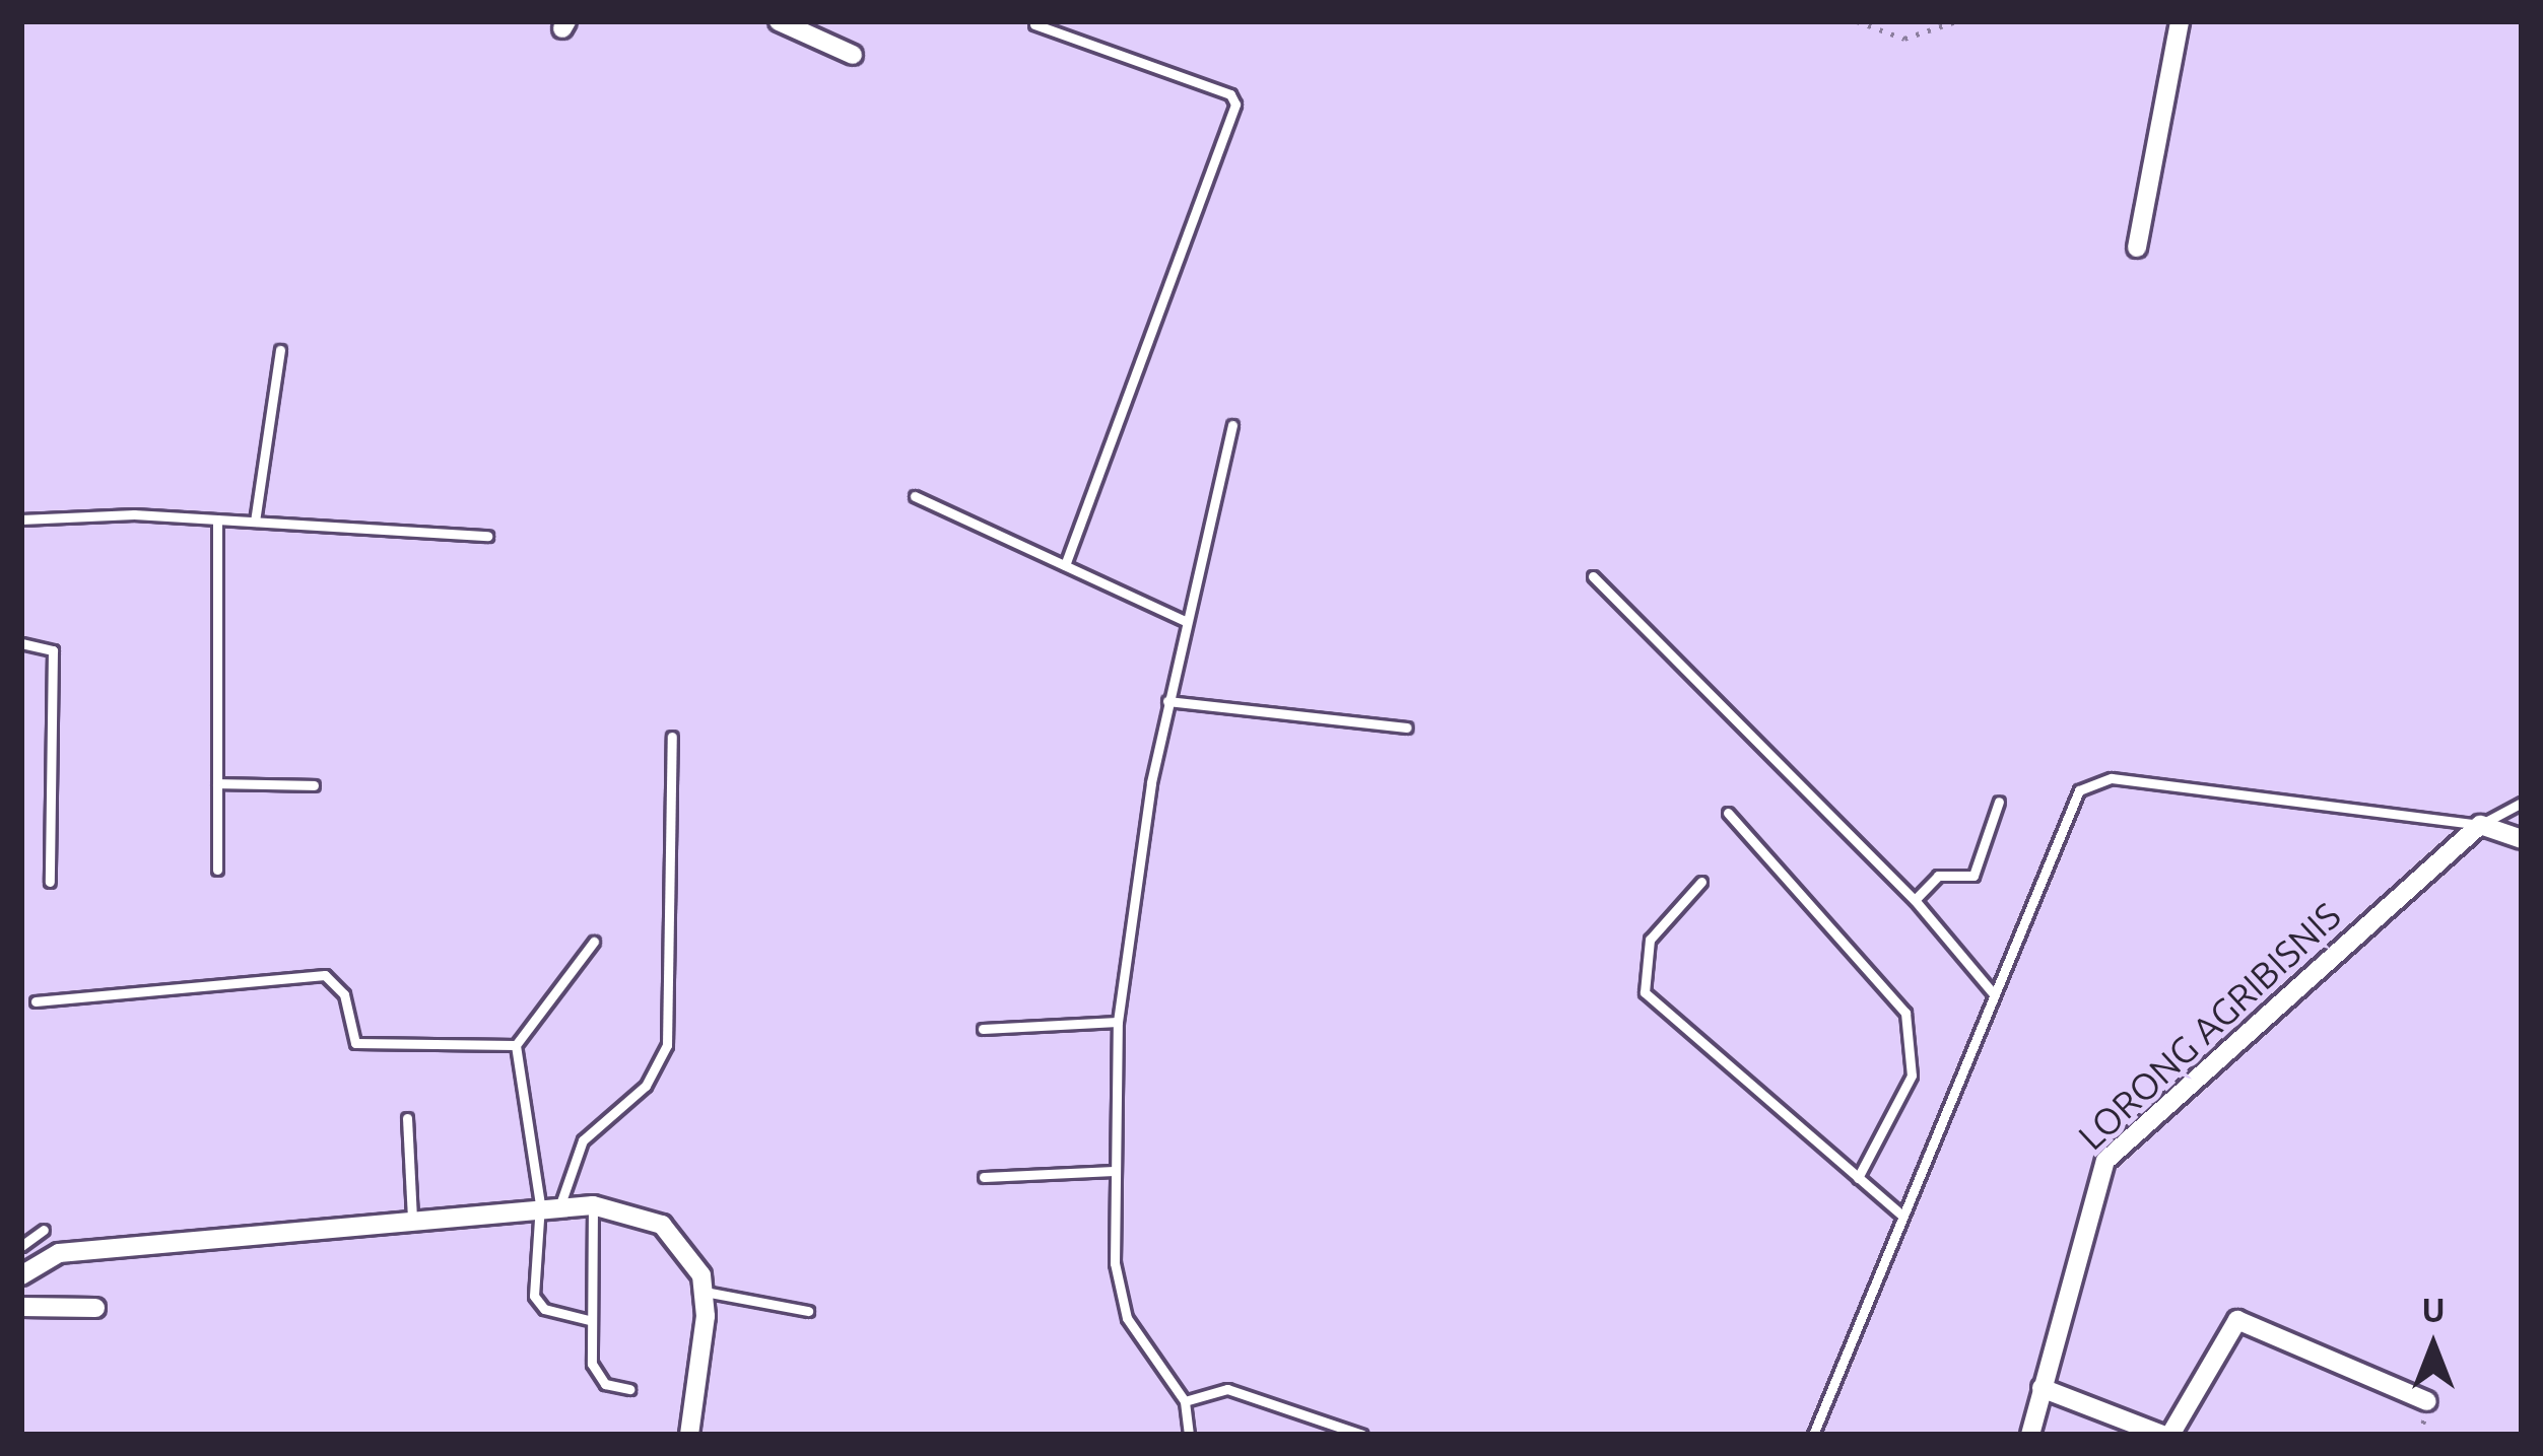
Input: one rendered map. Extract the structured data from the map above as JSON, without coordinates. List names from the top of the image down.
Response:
{
  "streets": {
    "street": ["LORONG AGRIBISNIS"]
  },
  "north": "top"
}
